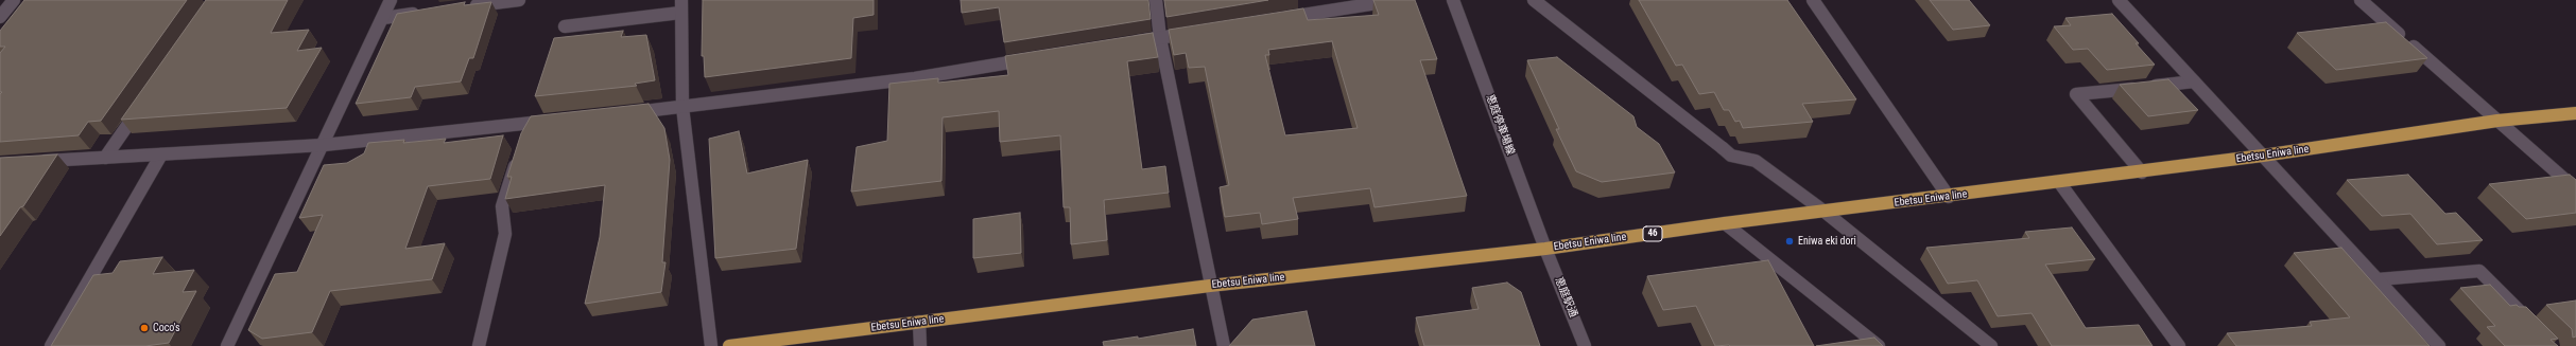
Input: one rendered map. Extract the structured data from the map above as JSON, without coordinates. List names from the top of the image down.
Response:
{
  "streets": {
    "main road": ["Ebetsu Eniwa line", "46"],
    "street": ["恵庭停車場線", "恵庭駅通"]
  },
  "crossings": [
    ["恵庭停車場線", "Ebetsu Eniwa line"],
    ["恵庭停車場線", "恵庭駅通"],
    ["Ebetsu Eniwa line", "恵庭駅通"]
  ],
  "places": ["Eniwa eki dori", "Coco's"]
}
